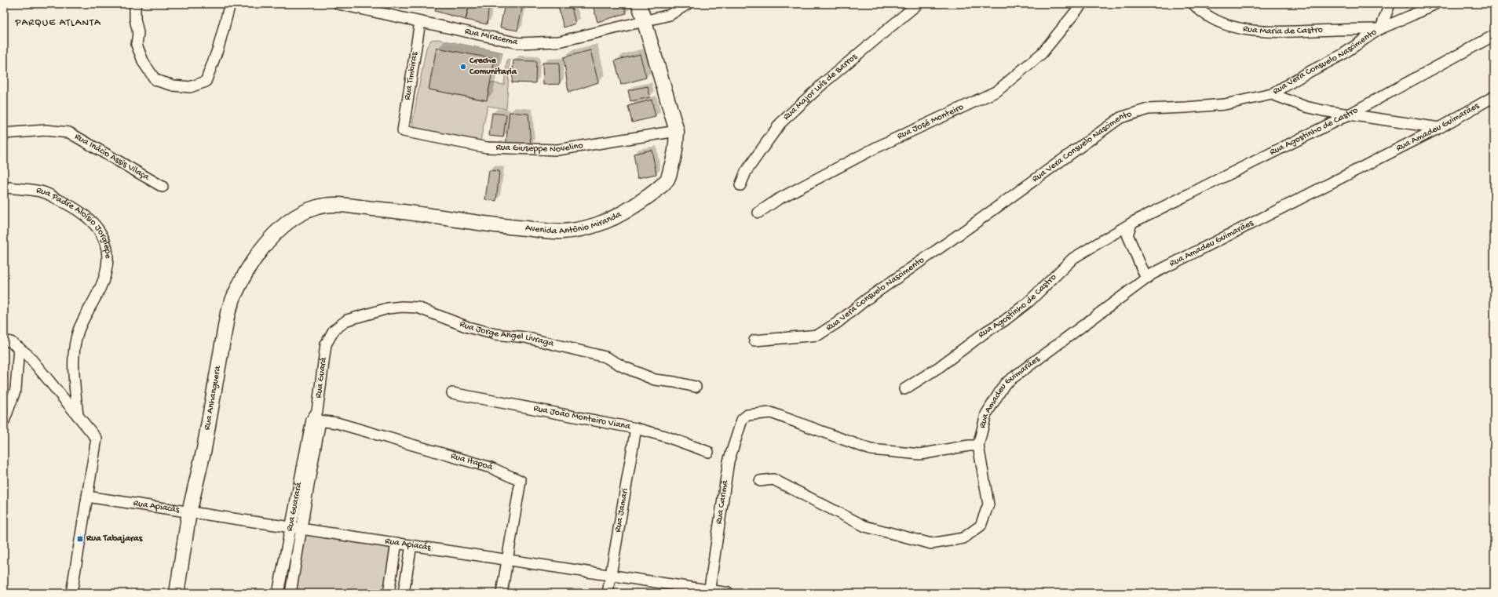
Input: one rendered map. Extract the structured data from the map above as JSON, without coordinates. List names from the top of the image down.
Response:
{
  "streets": {
    "street": [
      "Rua Maria de Castro",
      "Rua Miracema",
      "Rua Vera Consuelo Nascimento",
      "Rua Timbiras",
      "Rua Major Luís de Barros",
      "Rua José Monteiro",
      "Rua Amadeu Guimarães",
      "Rua Agostinho de Castro",
      "Rua Giuseppe Novelino",
      "Rua Inácio Assis Vilaça",
      "Avenida Antônio Miranda",
      "Rua Padre Aloísio Jorglepe",
      "Rua Jorge Angel Livraga",
      "Rua Guará",
      "Rua Anhanguera",
      "Rua João Monteiro Viana",
      "Rua Itapoá",
      "Rua Carimã",
      "Rua Apiacás",
      "Rua Guarará",
      "Rua Jamari"
    ]
  },
  "crossings": [
    ["Rua Maria de Castro", "Rua Vera Consuelo Nascimento"],
    ["Rua Miracema", "Rua Timbiras"],
    ["Rua Miracema", "Avenida Antônio Miranda"],
    ["Rua Timbiras", "Rua Giuseppe Novelino"],
    ["Rua Amadeu Guimarães", "Rua Carimã"],
    ["Rua Giuseppe Novelino", "Avenida Antônio Miranda"],
    ["Avenida Antônio Miranda", "Rua Anhanguera"],
    ["Rua Jorge Angel Livraga", "Rua Guará"],
    ["Rua Guará", "Rua Itapoá"],
    ["Rua Guará", "Rua Guarará"],
    ["Rua Anhanguera", "Rua Apiacás"],
    ["Rua João Monteiro Viana", "Rua Jamari"],
    ["Rua Itapoá", "Rua Apiacás"],
    ["Rua Itapoá", "Rua Guarará"],
    ["Rua Carimã", "Rua Apiacás"],
    ["Rua Apiacás", "Rua Guarará"],
    ["Rua Apiacás", "Rua Jamari"]
  ],
  "districts": ["PARQUE ATLANTA"],
  "places": {
    "other": ["Creche Comunitaria"],
    "transit": ["Rua Tabajaras"]
  }
}
